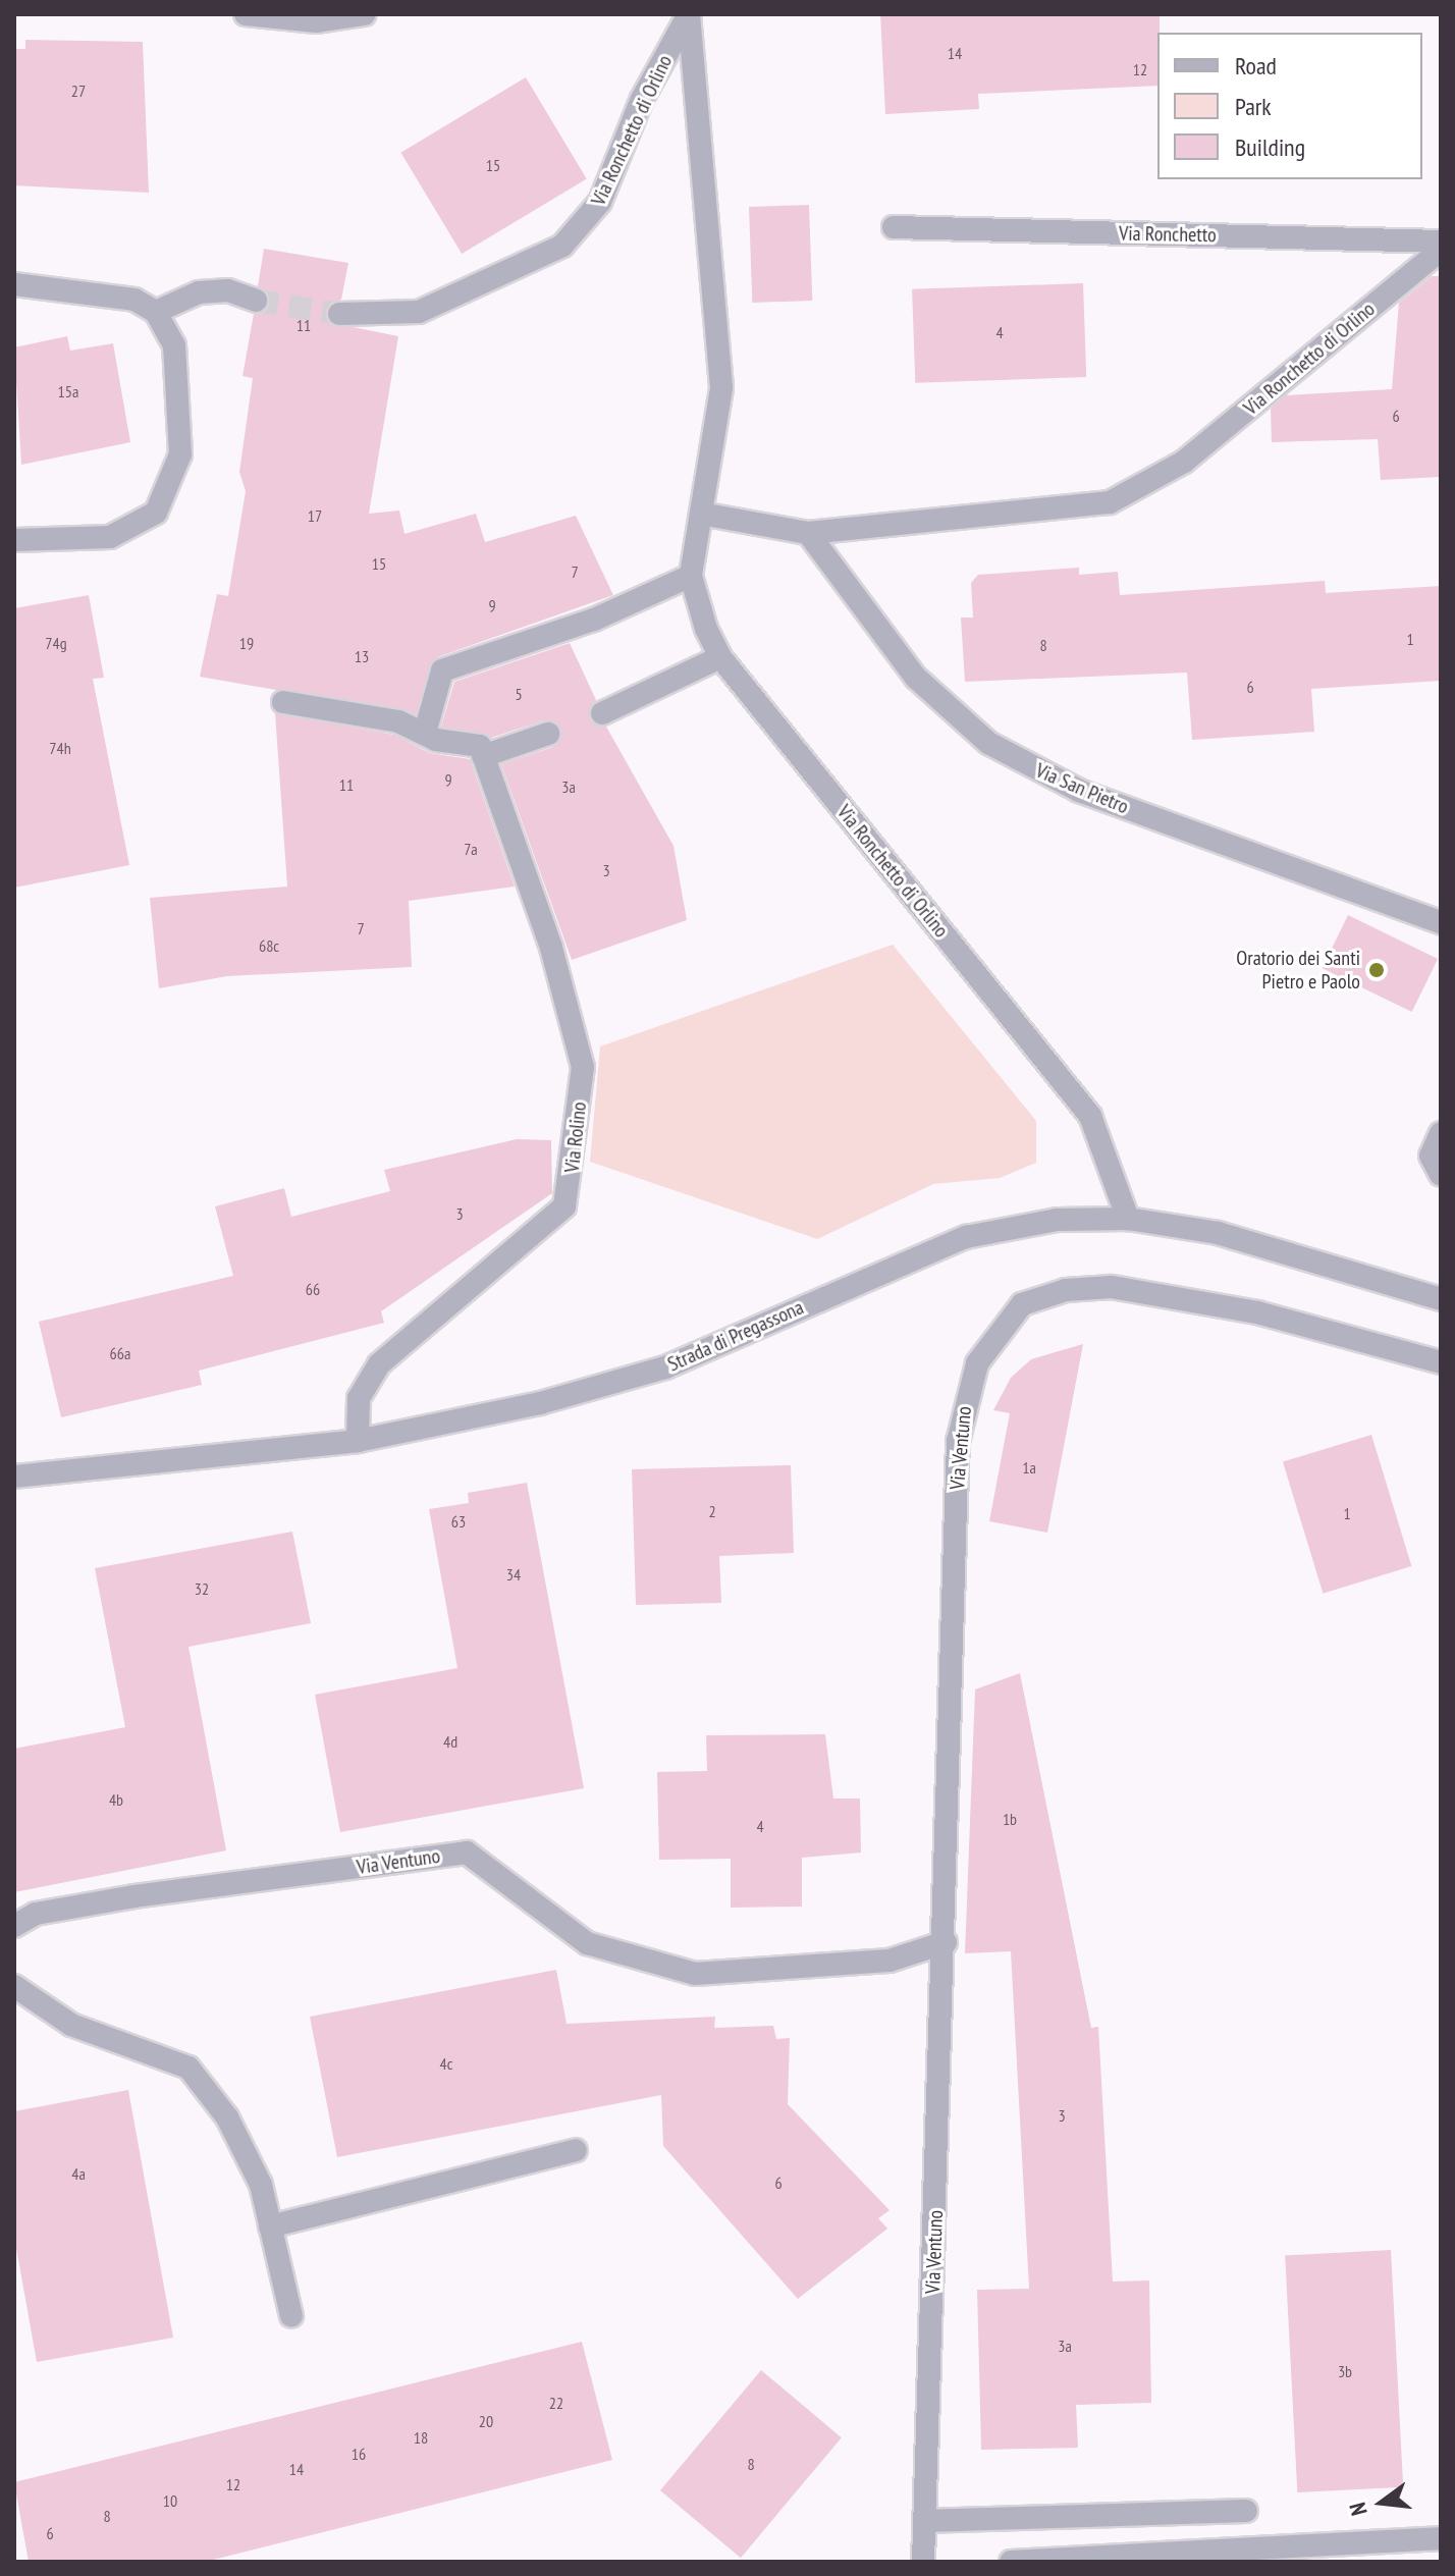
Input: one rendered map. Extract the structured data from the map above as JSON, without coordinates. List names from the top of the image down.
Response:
{
  "streets": {
    "street": [
      "Via Ronchetto di Orlino",
      "Via Ronchetto",
      "Via San Pietro",
      "Via Rolino",
      "Strada di Pregassona",
      "Via Ventuno"
    ]
  },
  "crossings": [
    ["Via Ronchetto di Orlino", "Via San Pietro"],
    ["Via Ronchetto di Orlino", "Strada di Pregassona"],
    ["Via Rolino", "Strada di Pregassona"]
  ],
  "places": ["Oratorio dei Santi Pietro e Paolo"],
  "house_numbers": [
    "14",
    "12",
    "27",
    "15",
    "11",
    "4",
    "15a",
    "6",
    "17",
    "15",
    "7",
    "9",
    "1",
    "74g",
    "19",
    "8",
    "13",
    "6",
    "5",
    "74h",
    "9",
    "11",
    "3a",
    "7a",
    "3",
    "7",
    "68c",
    "3",
    "66",
    "66a",
    "1a",
    "2",
    "1",
    "63",
    "34",
    "32",
    "4d",
    "4b",
    "1b",
    "4",
    "4c",
    "3",
    "4a",
    "6",
    "3a",
    "3b",
    "22",
    "20",
    "18",
    "16",
    "8",
    "14",
    "12",
    "10",
    "8",
    "6"
  ],
  "legend": ["Road", "Park", "Building"],
  "north": "left"
}
